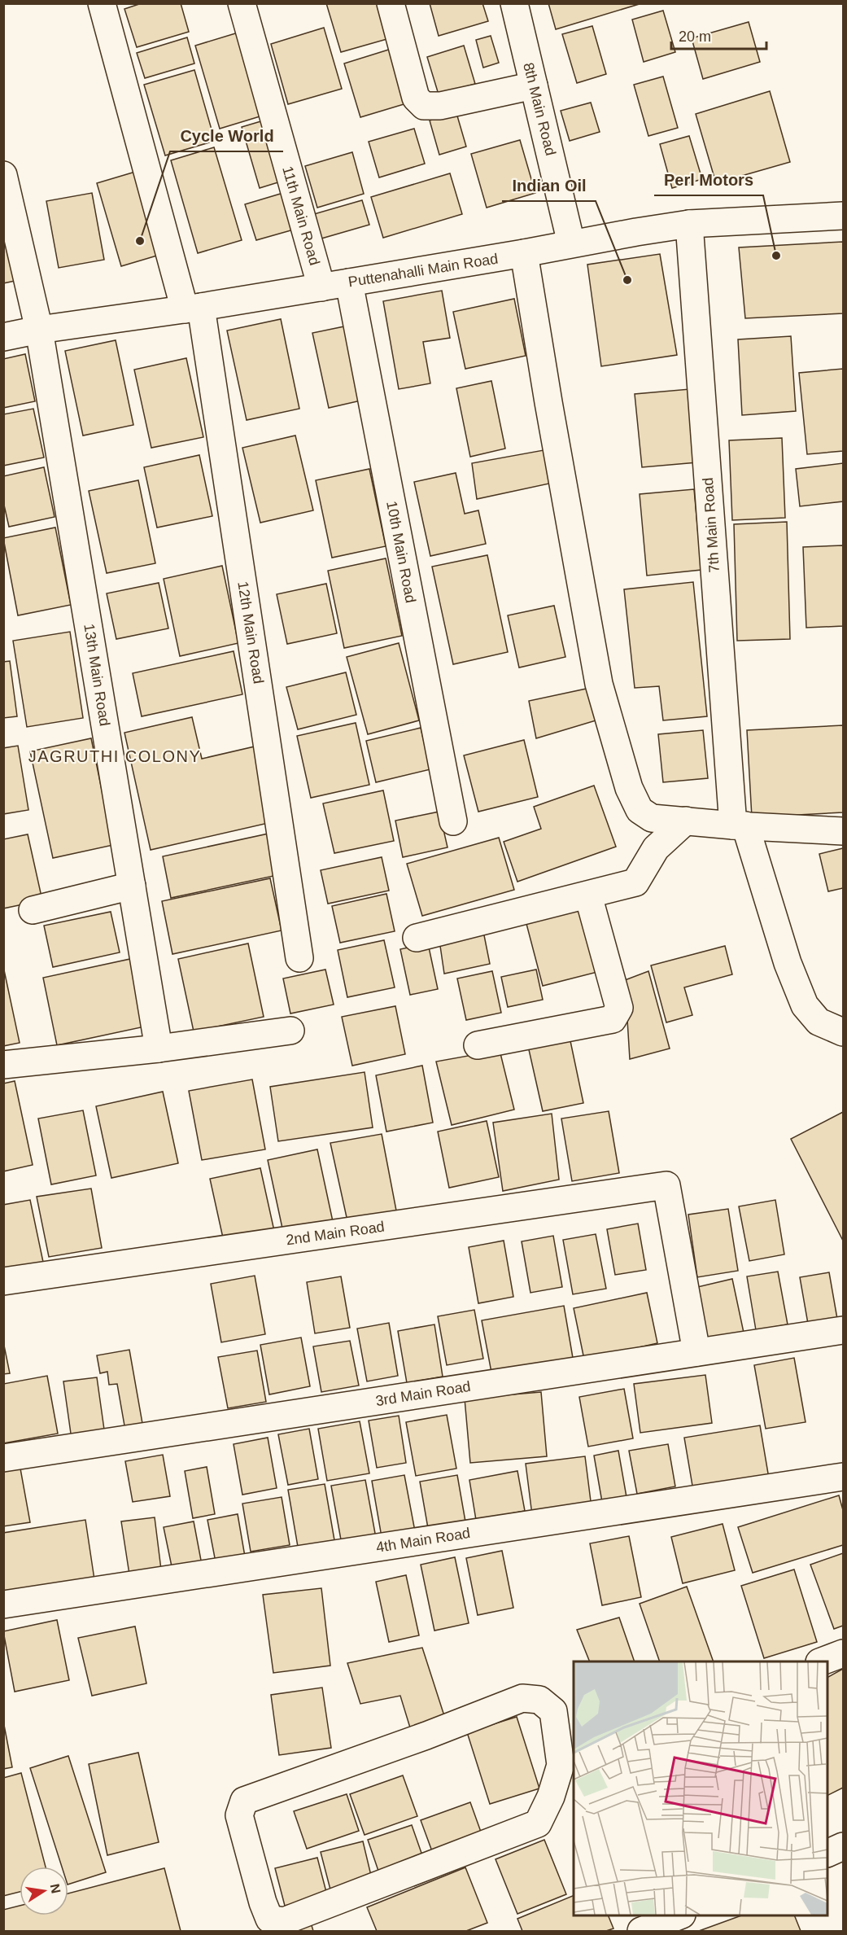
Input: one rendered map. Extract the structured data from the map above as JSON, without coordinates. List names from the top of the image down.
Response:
{
  "streets": {
    "street": [
      "8th Main Road",
      "11th Main Road",
      "Puttenahalli Main Road",
      "7th Main Road",
      "10th Main Road",
      "12th Main Road",
      "13th Main Road",
      "2nd Main Road",
      "3rd Main Road",
      "4th Main Road"
    ]
  },
  "crossings": [
    ["8th Main Road", "Puttenahalli Main Road"],
    ["11th Main Road", "Puttenahalli Main Road"],
    ["Puttenahalli Main Road", "7th Main Road"],
    ["Puttenahalli Main Road", "10th Main Road"],
    ["Puttenahalli Main Road", "12th Main Road"],
    ["Puttenahalli Main Road", "13th Main Road"],
    ["2nd Main Road", "3rd Main Road"]
  ],
  "districts": ["JAGRUTHI COLONY"],
  "places": ["Cycle World", "Perl Motors", "Indian Oil"],
  "scale_bar": "20 m",
  "north": "right"
}
